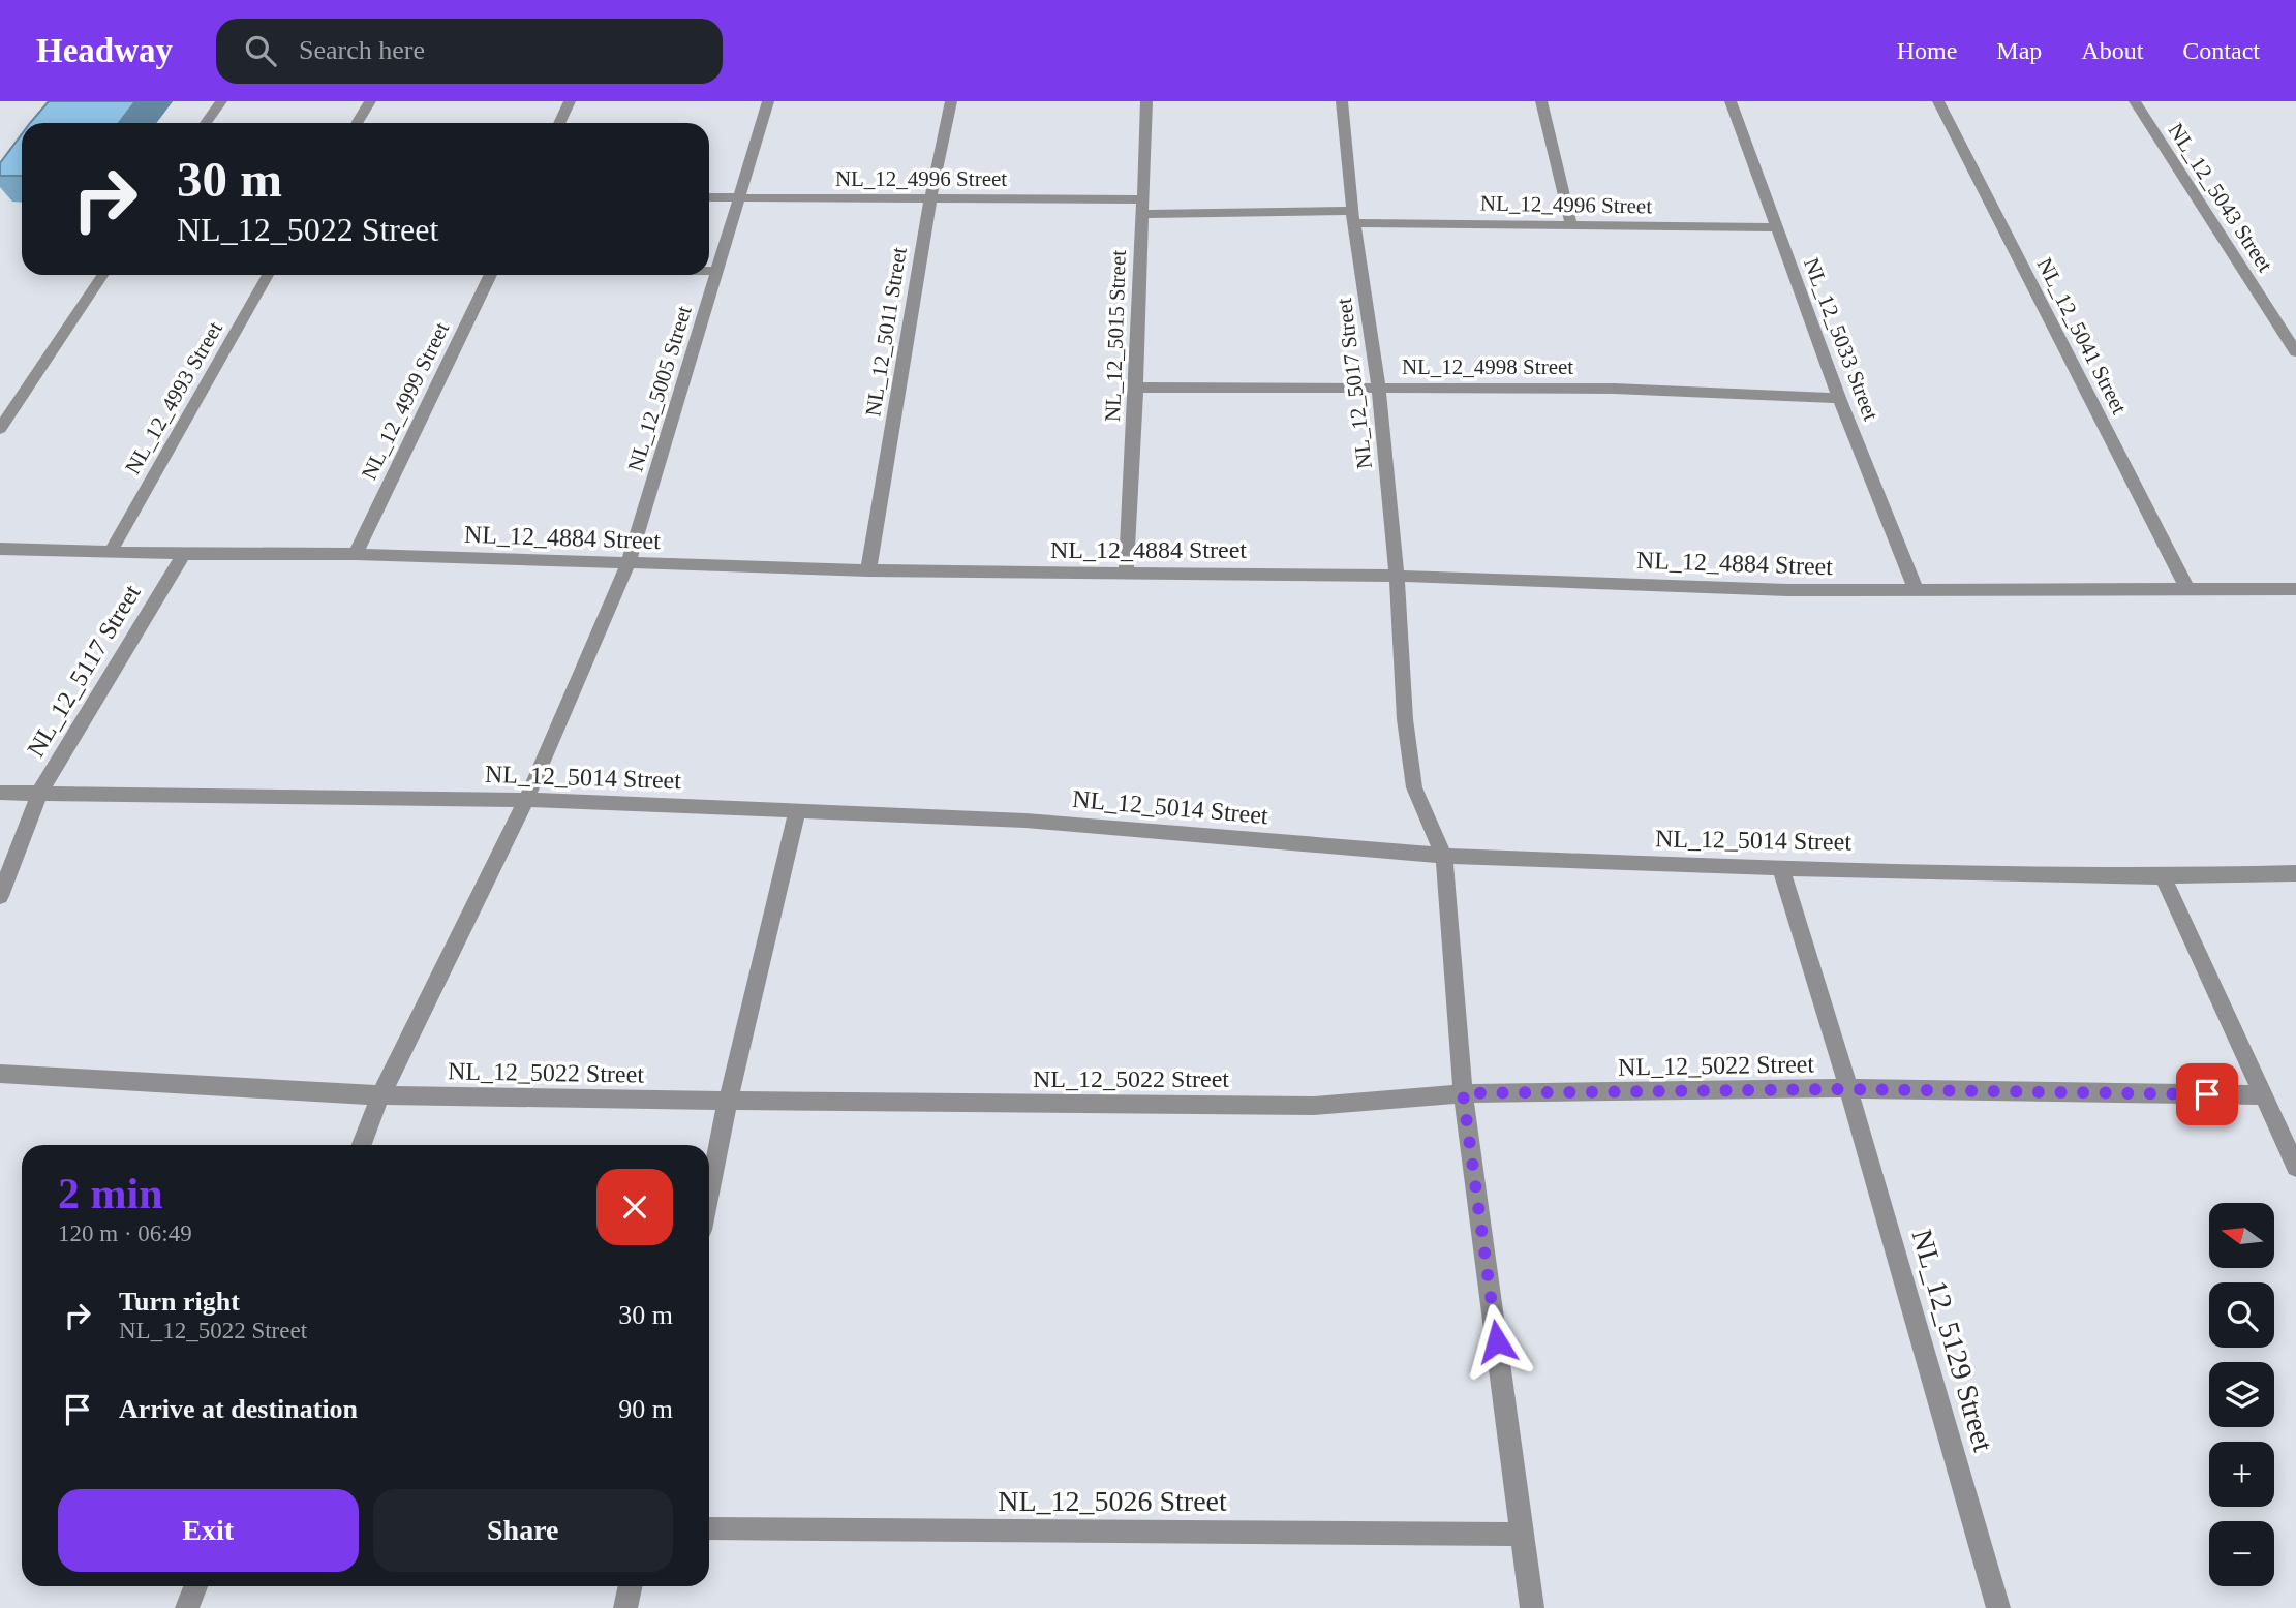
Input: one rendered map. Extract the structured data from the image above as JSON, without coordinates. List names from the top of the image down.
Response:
{
  "streets": {
    "street": [
      "NL_12_4996 Street",
      "NL_12_5043 Street",
      "NL_12_5011 Street",
      "NL_12_5015 Street",
      "NL_12_5041 Street",
      "NL_12_5033 Street",
      "NL_12_4998 Street",
      "NL_12_5017 Street",
      "NL_12_5005 Street",
      "NL_12_4993 Street",
      "NL_12_4999 Street",
      "NL_12_4884 Street",
      "NL_12_5117 Street",
      "NL_12_5014 Street",
      "NL_12_5022 Street",
      "NL_12_5129 Street",
      "NL_12_5026 Street"
    ]
  },
  "crossings": [
    ["NL_12_4996 Street", "NL_12_5011 Street"],
    ["NL_12_4996 Street", "NL_12_5015 Street"],
    ["NL_12_4996 Street", "NL_12_5033 Street"],
    ["NL_12_4996 Street", "NL_12_5017 Street"],
    ["NL_12_4996 Street", "NL_12_5005 Street"],
    ["NL_12_5011 Street", "NL_12_4884 Street"],
    ["NL_12_5015 Street", "NL_12_4998 Street"],
    ["NL_12_5015 Street", "NL_12_4884 Street"],
    ["NL_12_5041 Street", "NL_12_4884 Street"],
    ["NL_12_5033 Street", "NL_12_4998 Street"],
    ["NL_12_5033 Street", "NL_12_4884 Street"],
    ["NL_12_4998 Street", "NL_12_5017 Street"],
    ["NL_12_5017 Street", "NL_12_4884 Street"],
    ["NL_12_5017 Street", "NL_12_5014 Street"],
    ["NL_12_5005 Street", "NL_12_4884 Street"],
    ["NL_12_5005 Street", "NL_12_5014 Street"],
    ["NL_12_5005 Street", "NL_12_5022 Street"],
    ["NL_12_4993 Street", "NL_12_4884 Street"],
    ["NL_12_4999 Street", "NL_12_4884 Street"],
    ["NL_12_4884 Street", "NL_12_5117 Street"],
    ["NL_12_5117 Street", "NL_12_5014 Street"],
    ["NL_12_5014 Street", "NL_12_5129 Street"],
    ["NL_12_5022 Street", "NL_12_5129 Street"]
  ],
  "north": "left",
  "page": {
    "header": "Headway",
    "search": "Search here",
    "nav": [
      "Home",
      "Map",
      "About",
      "Contact"
    ],
    "turn": ["30 m", "NL_12_5022 Street"],
    "heading": ["2 min", "120 m · 06:49"],
    "map_buttons": ["+", "−"],
    "list": [
      {
        "name": "Turn right",
        "note": "NL_12_5022 Street",
        "value": "30 m"
      },
      {
        "name": "Arrive at destination",
        "value": "90 m"
      }
    ],
    "buttons": ["Exit", "Share"]
  }
}
